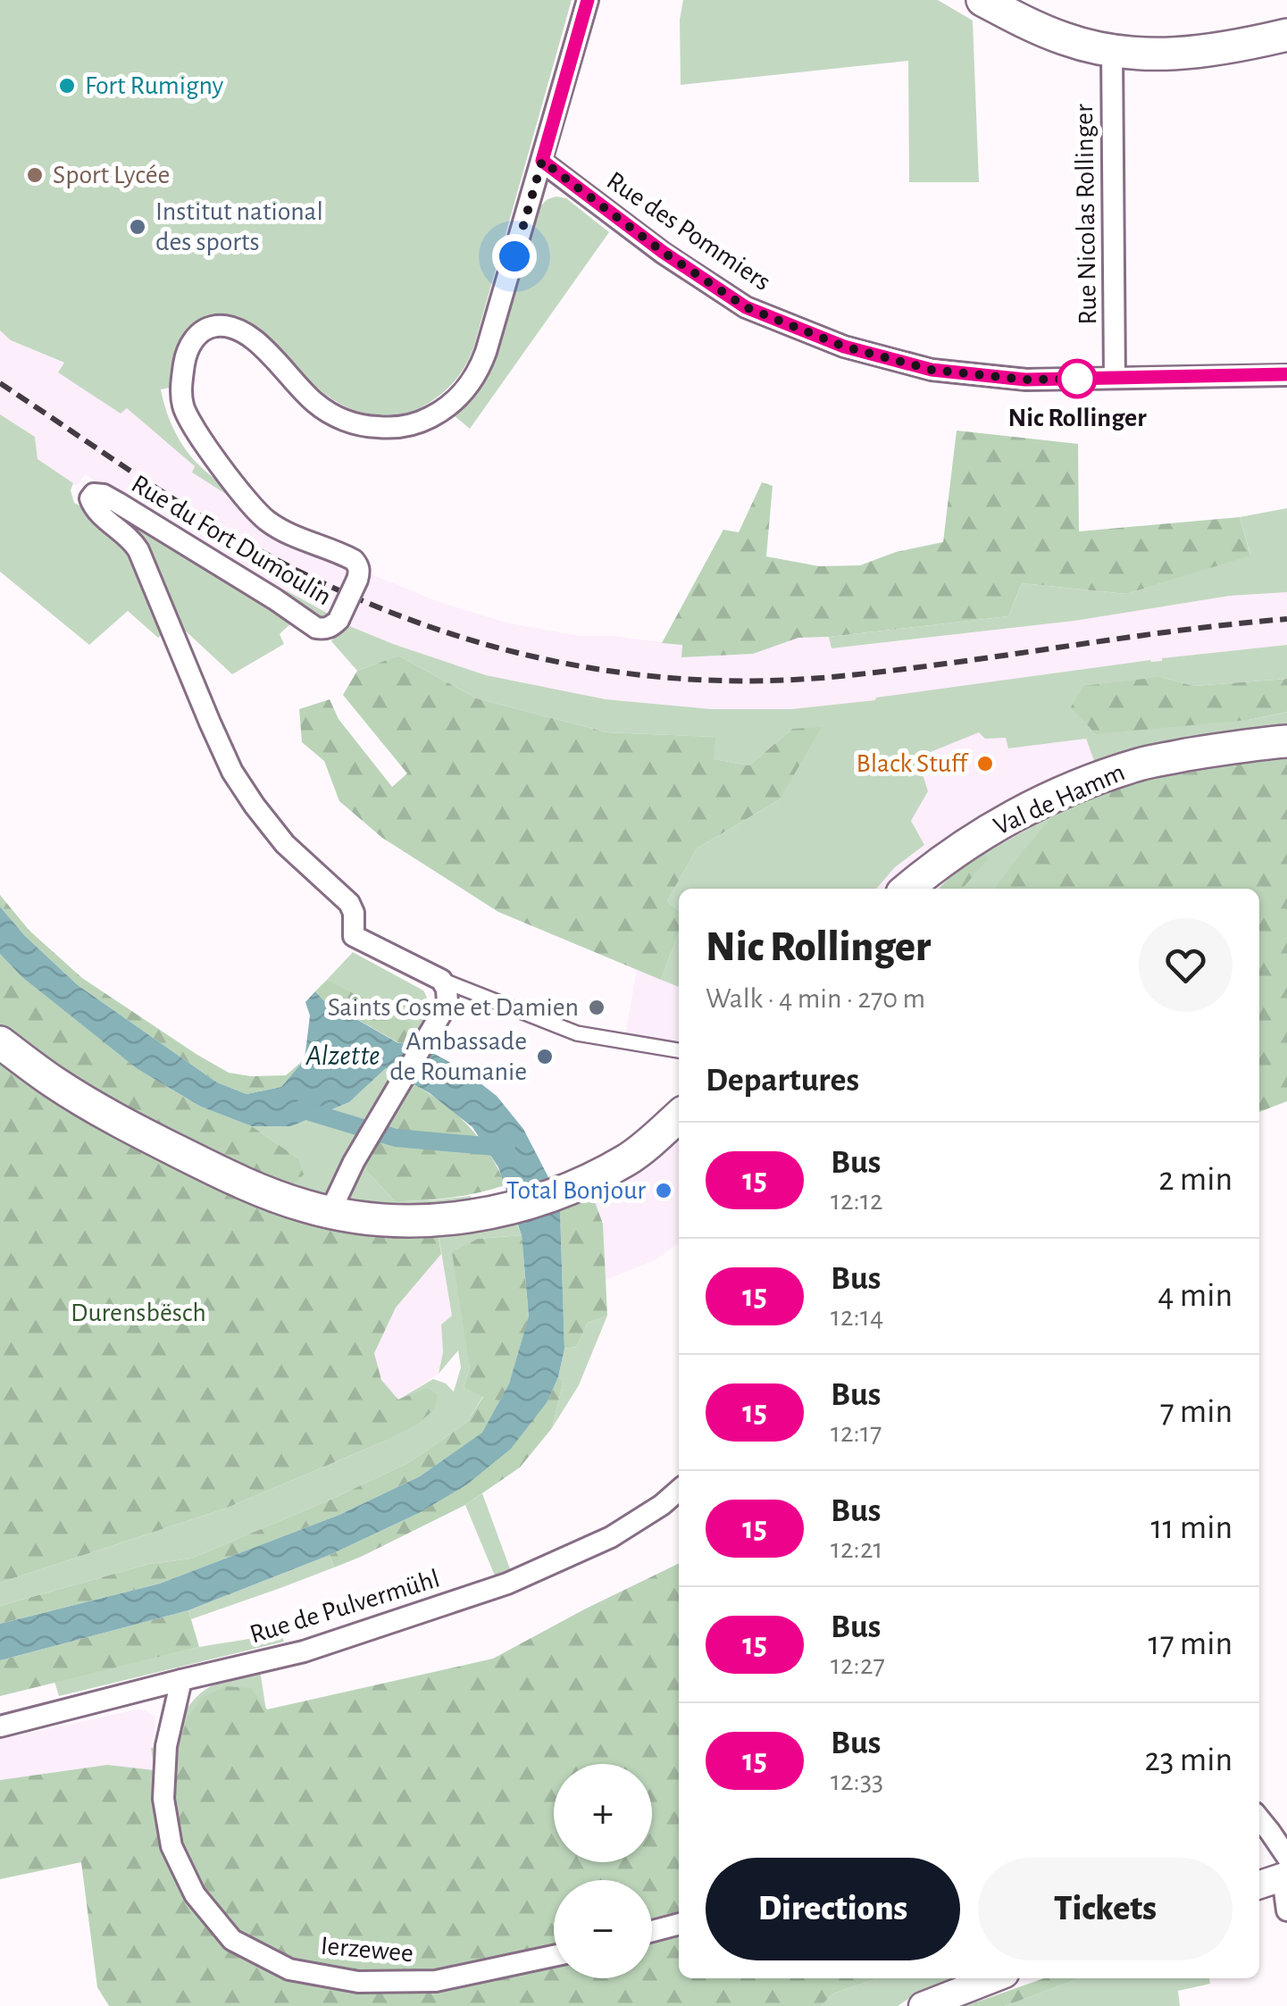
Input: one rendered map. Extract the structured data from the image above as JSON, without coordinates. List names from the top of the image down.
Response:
{
  "streets": {
    "main road": ["Val de Hamm"],
    "street": [
      "Rue Nicolas Rollinger",
      "Rue des Pommiers",
      "Rue du Fort Dumoulin",
      "Rue de Pulvermühl",
      "Ierzewee"
    ]
  },
  "crossings": [
    ["Rue Nicolas Rollinger", "Rue des Pommiers"],
    ["Rue des Pommiers", "Rue du Fort Dumoulin"],
    ["Rue de Pulvermühl", "Ierzewee"]
  ],
  "water": ["Alzette"],
  "parks": ["Durensbësch"],
  "places": [
    "Fort Rumigny",
    "Sport Lycée",
    "Institut national des sports",
    "Nic Rollinger",
    "Black Stuff",
    "Saints Cosme et Damien",
    "Ambassade de Roumanie",
    "Total Bonjour"
  ],
  "lines": ["bus line 15"],
  "page": {
    "heading": [
      ["Nic Rollinger", "Walk · 4 min · 270 m"],
      "Departures"
    ],
    "list": [
      {
        "mark": "15",
        "name": "Bus",
        "note": "12:12",
        "value": "2 min"
      },
      {
        "mark": "15",
        "name": "Bus",
        "note": "12:14",
        "value": "4 min"
      },
      {
        "mark": "15",
        "name": "Bus",
        "note": "12:17",
        "value": "7 min"
      },
      {
        "mark": "15",
        "name": "Bus",
        "note": "12:21",
        "value": "11 min"
      },
      {
        "mark": "15",
        "name": "Bus",
        "note": "12:27",
        "value": "17 min"
      },
      {
        "mark": "15",
        "name": "Bus",
        "note": "12:33",
        "value": "23 min"
      }
    ],
    "map_buttons": ["+", "−"],
    "buttons": ["Directions", "Tickets"]
  }
}
